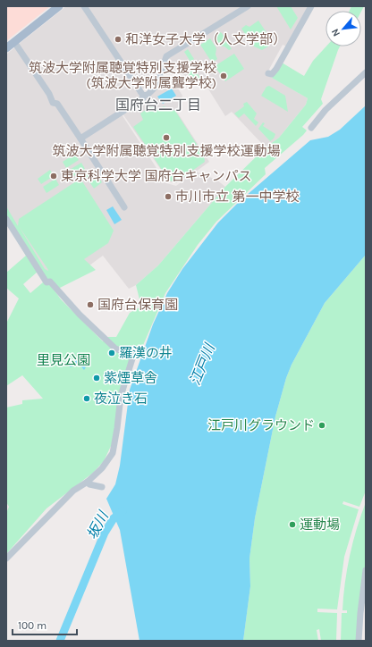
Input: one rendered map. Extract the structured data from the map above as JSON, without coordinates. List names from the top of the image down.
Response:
{
  "districts": ["国府台二丁目"],
  "water": ["江戸川", "坂川"],
  "parks": ["里見公園"],
  "places": [
    "和洋女子大学（人文学部）",
    "筑波大学附属聴覚特別支援学校 (筑波大学附属聾学校)",
    "筑波大学附属聴覚特別支援学校運動場",
    "東京科学大学 国府台キャンパス",
    "市川市立 第一中学校",
    "国府台保育園",
    "羅漢の井",
    "紫煙草舎",
    "夜泣き石",
    "江戸川グラウンド",
    "運動場"
  ],
  "scale_bar": "100 m",
  "north": "bottom left"
}
